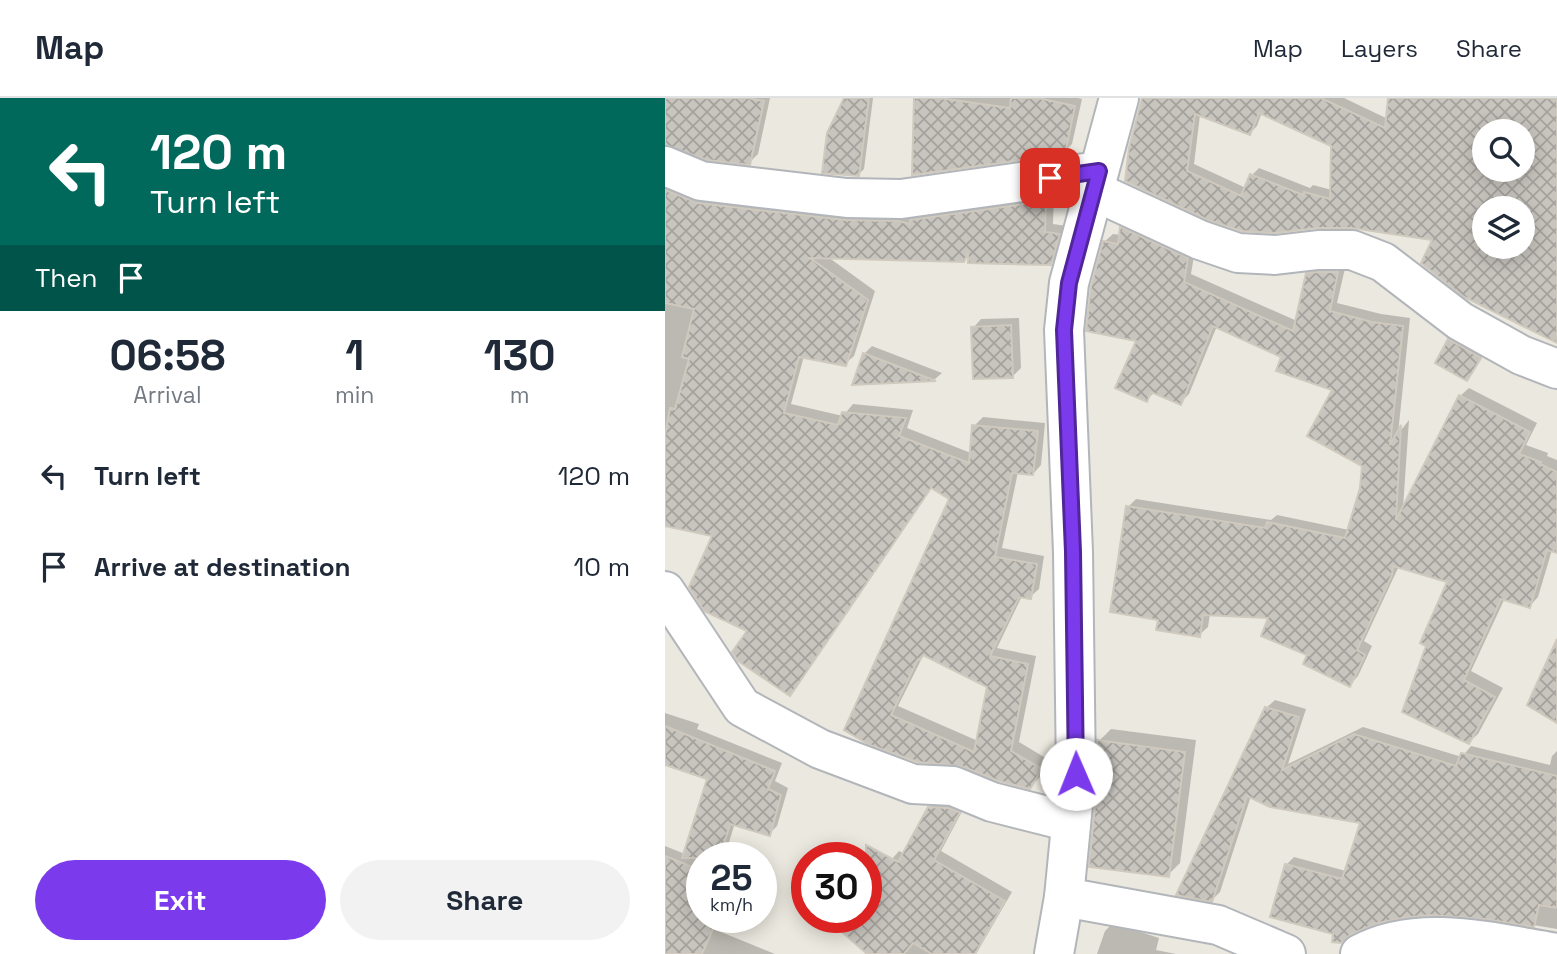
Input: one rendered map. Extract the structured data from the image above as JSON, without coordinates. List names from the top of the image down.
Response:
{
  "page": {
    "header": "Map",
    "nav": ["Map", "Layers", "Share"],
    "turn": ["120 m", "Turn left"],
    "then": "Then",
    "eta": [
      "06:58",
      "Arrival",
      "1",
      "min",
      "130",
      "m"
    ],
    "list": [
      {
        "name": "Turn left",
        "value": "120 m"
      },
      {
        "name": "Arrive at destination",
        "value": "10 m"
      }
    ],
    "speed": "25 km/h",
    "limit": "30",
    "buttons": ["Exit", "Share"]
  }
}
